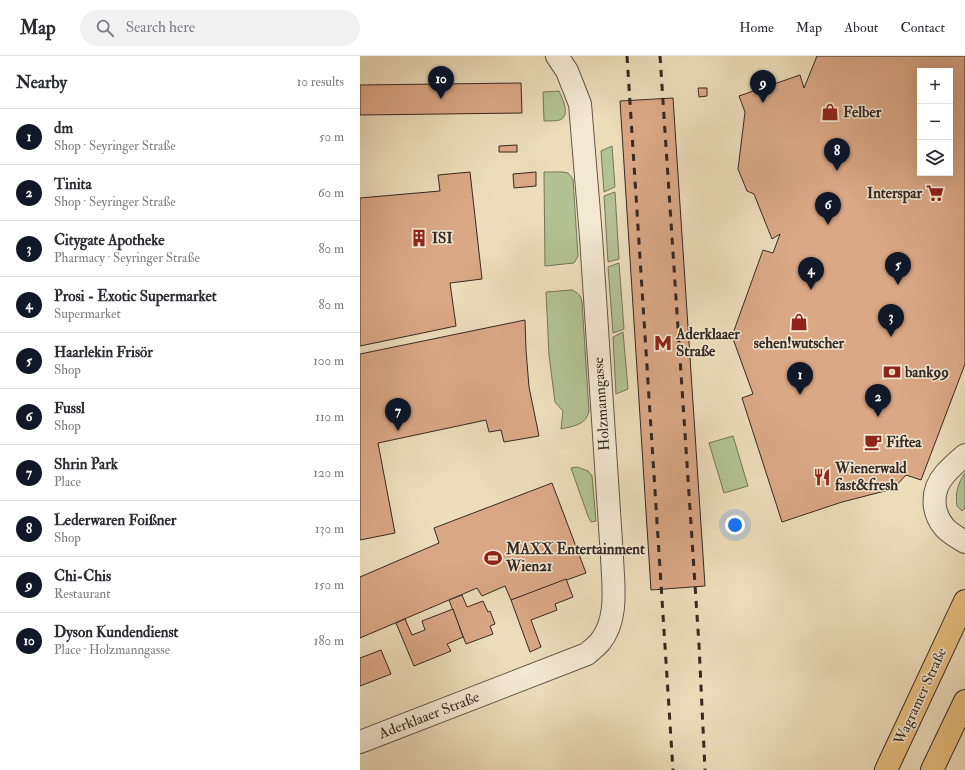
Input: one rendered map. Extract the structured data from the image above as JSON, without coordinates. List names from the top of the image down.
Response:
{
  "streets": {
    "main road": ["Wagramer Straße"],
    "street": ["Holzmanngasse", "Aderklaaer Straße"]
  },
  "crossings": [
    ["Holzmanngasse", "Aderklaaer Straße"]
  ],
  "places": {
    "shop": ["Felber", "sehen!wutscher"],
    "supermarket": ["Interspar"],
    "building": ["ISI"],
    "metro station": ["Aderklaaer Straße"],
    "bank": ["bank99"],
    "cafe": ["Fiftea"],
    "restaurant": ["Wienerwald fast&fresh"],
    "sports": ["MAXX Entertainment Wien21"]
  },
  "page": {
    "header": "Map",
    "search": "Search here",
    "nav": [
      "Home",
      "Map",
      "About",
      "Contact"
    ],
    "heading": ["Nearby", "10 results"],
    "pins": [
      "10",
      "9",
      "8",
      "6",
      "5",
      "4",
      "3",
      "1",
      "2",
      "7"
    ],
    "map_buttons": ["+", "−"],
    "list": [
      {
        "mark": "1",
        "name": "dm",
        "note": "Shop · Seyringer Straße",
        "value": "50 m"
      },
      {
        "mark": "2",
        "name": "Tinita",
        "note": "Shop · Seyringer Straße",
        "value": "60 m"
      },
      {
        "mark": "3",
        "name": "Citygate Apotheke",
        "note": "Pharmacy · Seyringer Straße",
        "value": "80 m"
      },
      {
        "mark": "4",
        "name": "Prosi - Exotic Supermarket",
        "note": "Supermarket",
        "value": "80 m"
      },
      {
        "mark": "5",
        "name": "Haarlekin Frisör",
        "note": "Shop",
        "value": "100 m"
      },
      {
        "mark": "6",
        "name": "Fussl",
        "note": "Shop",
        "value": "110 m"
      },
      {
        "mark": "7",
        "name": "Shrin Park",
        "note": "Place",
        "value": "120 m"
      },
      {
        "mark": "8",
        "name": "Lederwaren Foißner",
        "note": "Shop",
        "value": "130 m"
      },
      {
        "mark": "9",
        "name": "Chi-Chis",
        "note": "Restaurant",
        "value": "150 m"
      },
      {
        "mark": "10",
        "name": "Dyson Kundendienst",
        "note": "Place · Holzmanngasse",
        "value": "180 m"
      }
    ]
  }
}
